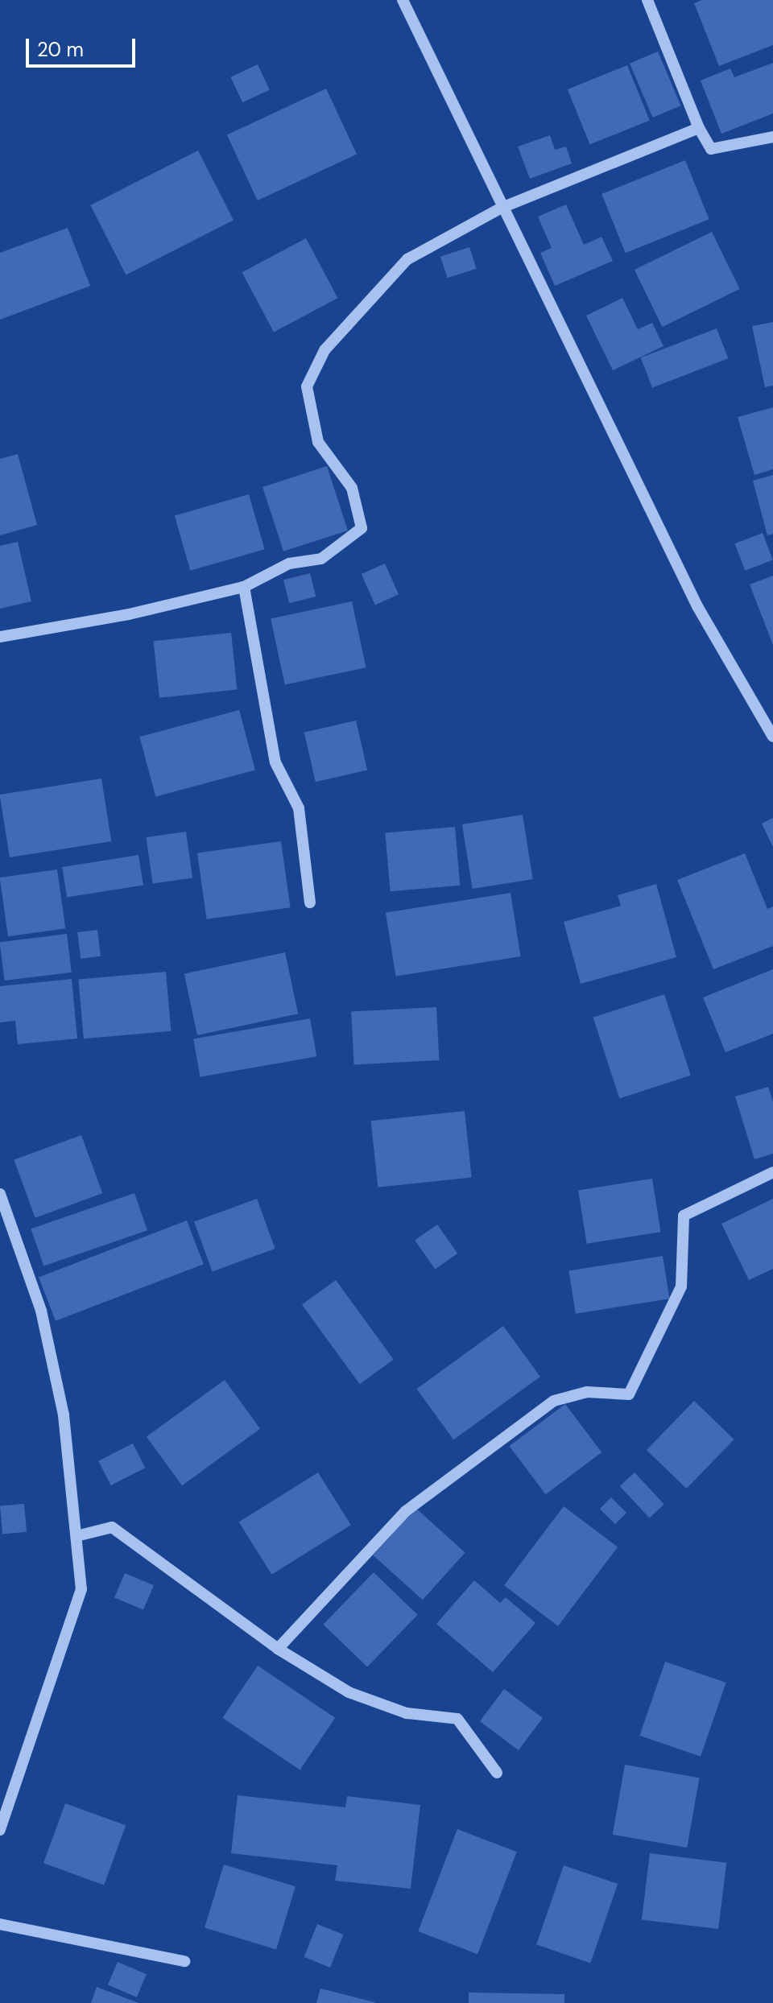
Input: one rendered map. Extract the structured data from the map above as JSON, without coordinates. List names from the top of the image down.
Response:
{
  "scale_bar": "20 m"
}
